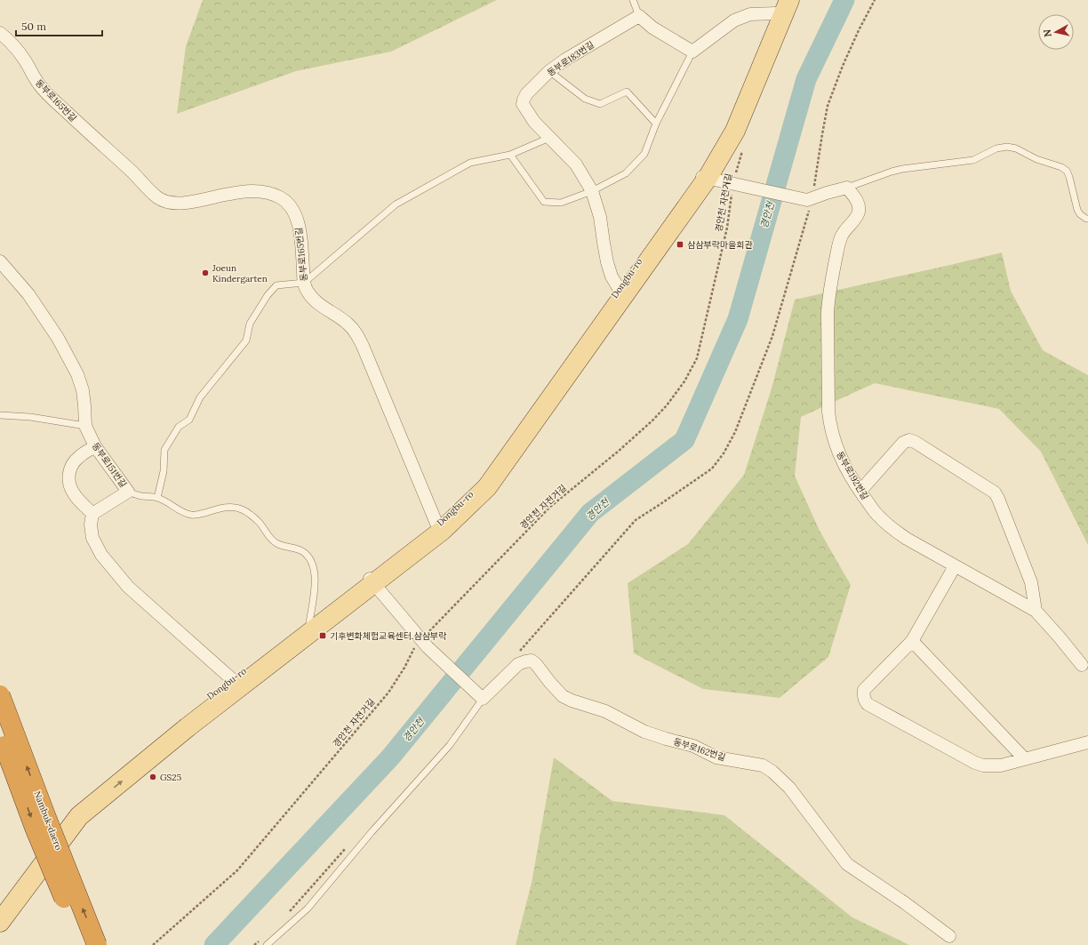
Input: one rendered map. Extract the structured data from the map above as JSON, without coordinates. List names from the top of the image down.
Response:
{
  "streets": {
    "highway": ["Nambuk-daero"],
    "main road": ["Dongbu-ro"],
    "street": [
      "동부로183번길",
      "동부로165번길",
      "동부로151번길",
      "동부로192번길",
      "동부로162번길"
    ],
    "path": ["경안천 자전거길"]
  },
  "crossings": [
    ["동부로183번길", "Dongbu-ro"],
    ["동부로165번길", "Dongbu-ro"]
  ],
  "water": ["경안천"],
  "places": {
    "transit": ["삼삼부락마을회관", "기후변화체험교육센터.삼삼부락"],
    "other": ["Joeun Kindergarten", "GS25"]
  },
  "scale_bar": "50 m",
  "north": "left"
}
